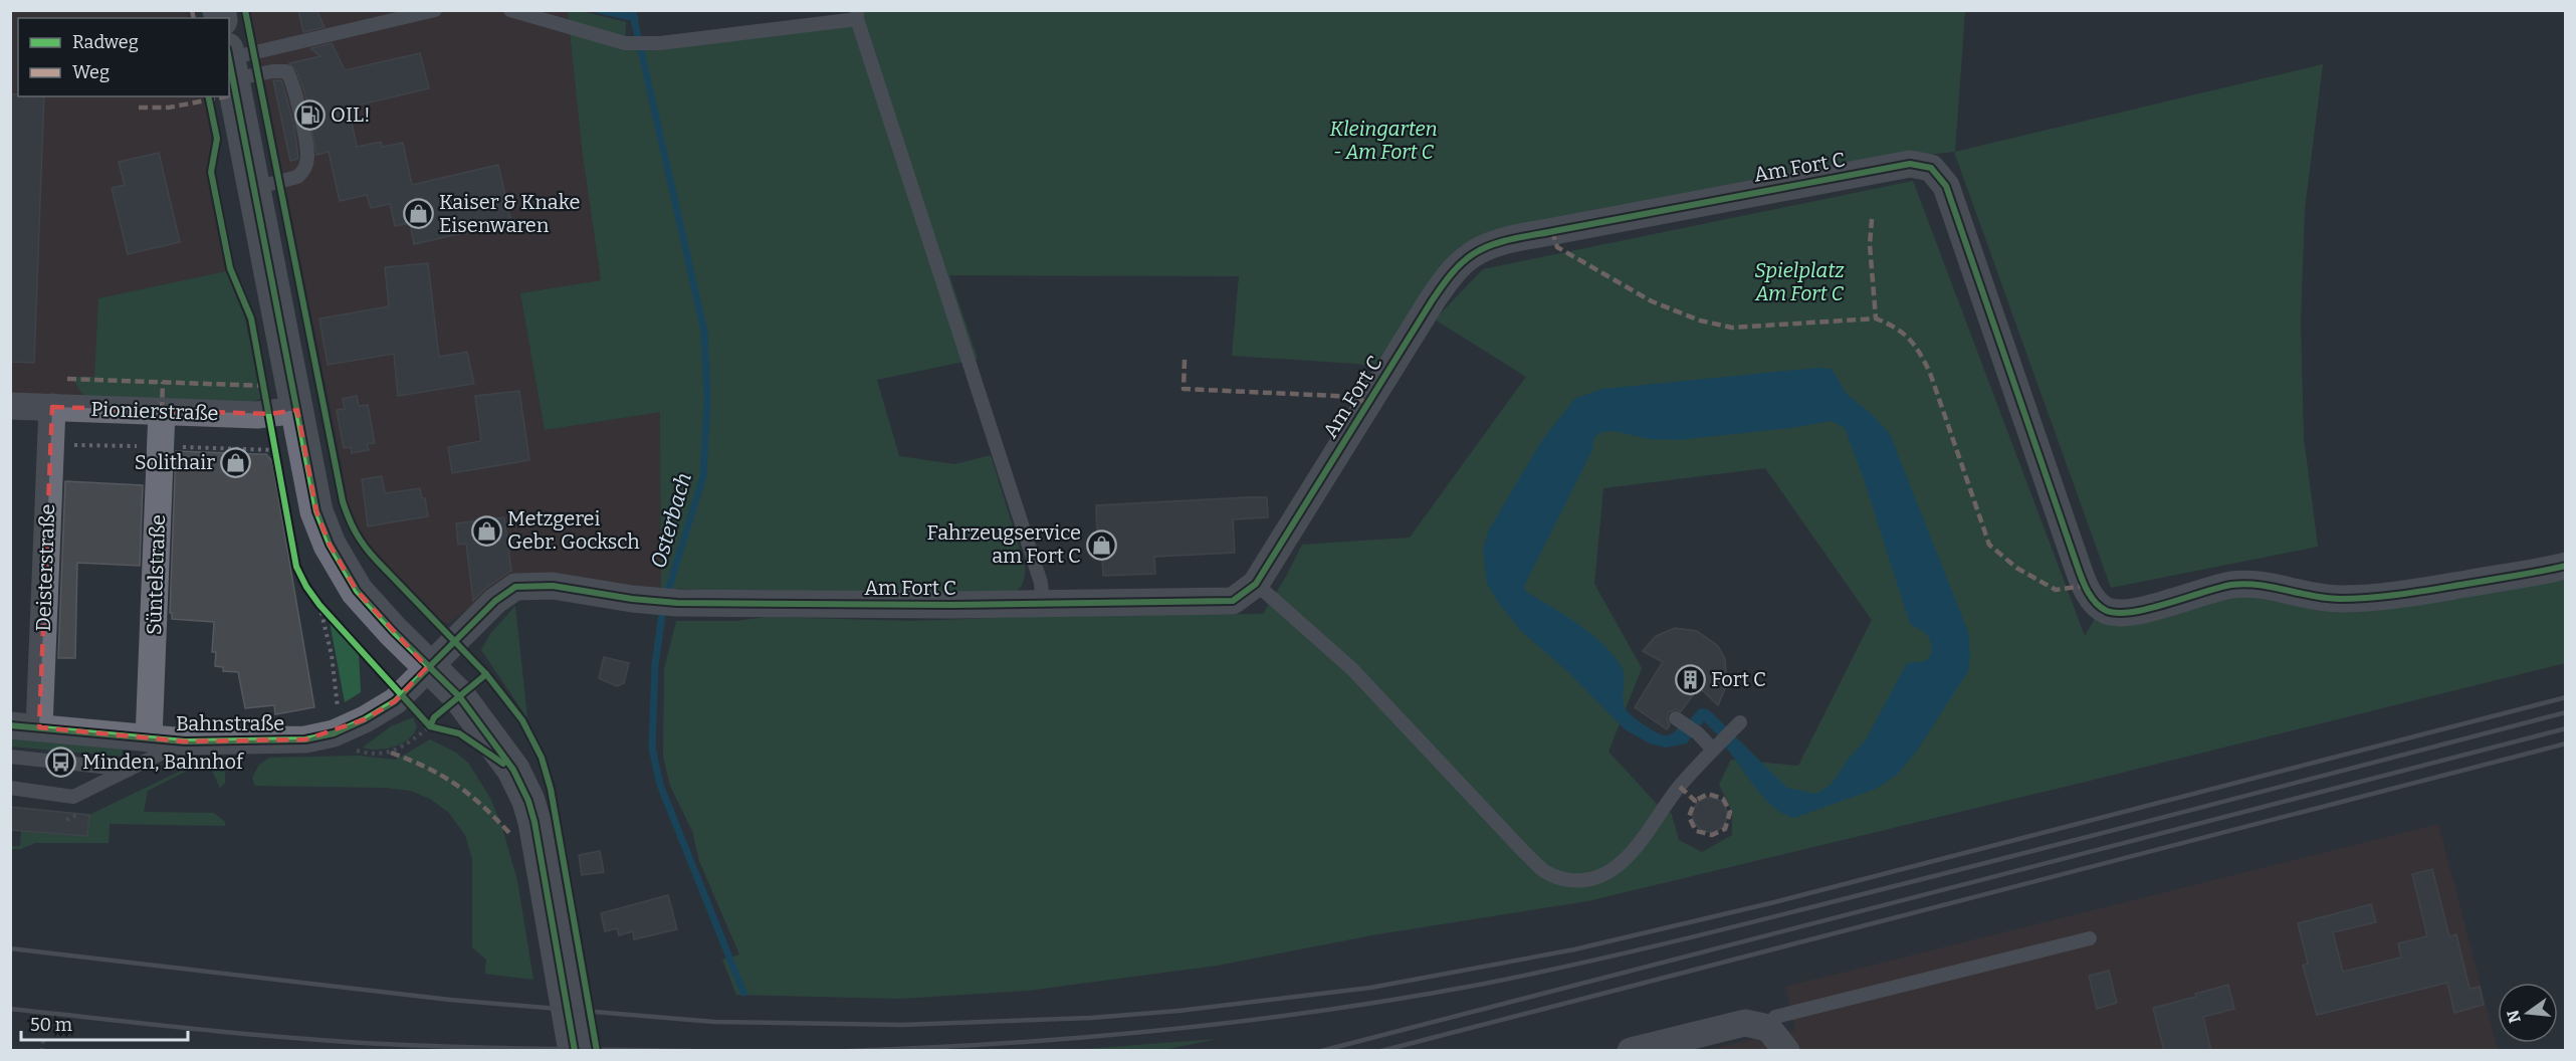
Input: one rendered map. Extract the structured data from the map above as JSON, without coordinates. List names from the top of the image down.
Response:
{
  "streets": {
    "street": [
      "Am Fort C",
      "Pionierstraße",
      "Deisterstraße",
      "Süntelstraße",
      "Bahnstraße"
    ]
  },
  "crossings": [
    ["Am Fort C", "Bahnstraße"],
    ["Pionierstraße", "Deisterstraße"],
    ["Pionierstraße", "Süntelstraße"],
    ["Deisterstraße", "Bahnstraße"],
    ["Süntelstraße", "Bahnstraße"]
  ],
  "water": ["Osterbach"],
  "parks": ["Kleingarten - Am Fort C", "Spielplatz Am Fort C"],
  "places": {
    "fuel station": ["OIL!"],
    "shop": [
      "Kaiser & Knake Eisenwaren",
      "Solithair",
      "Metzgerei Gebr. Gocksch",
      "Fahrzeugservice am Fort C"
    ],
    "building": ["Fort C"],
    "bus stop": ["Minden, Bahnhof"]
  },
  "legend": ["Radweg", "Weg"],
  "scale_bar": "50 m",
  "north": "left"
}
